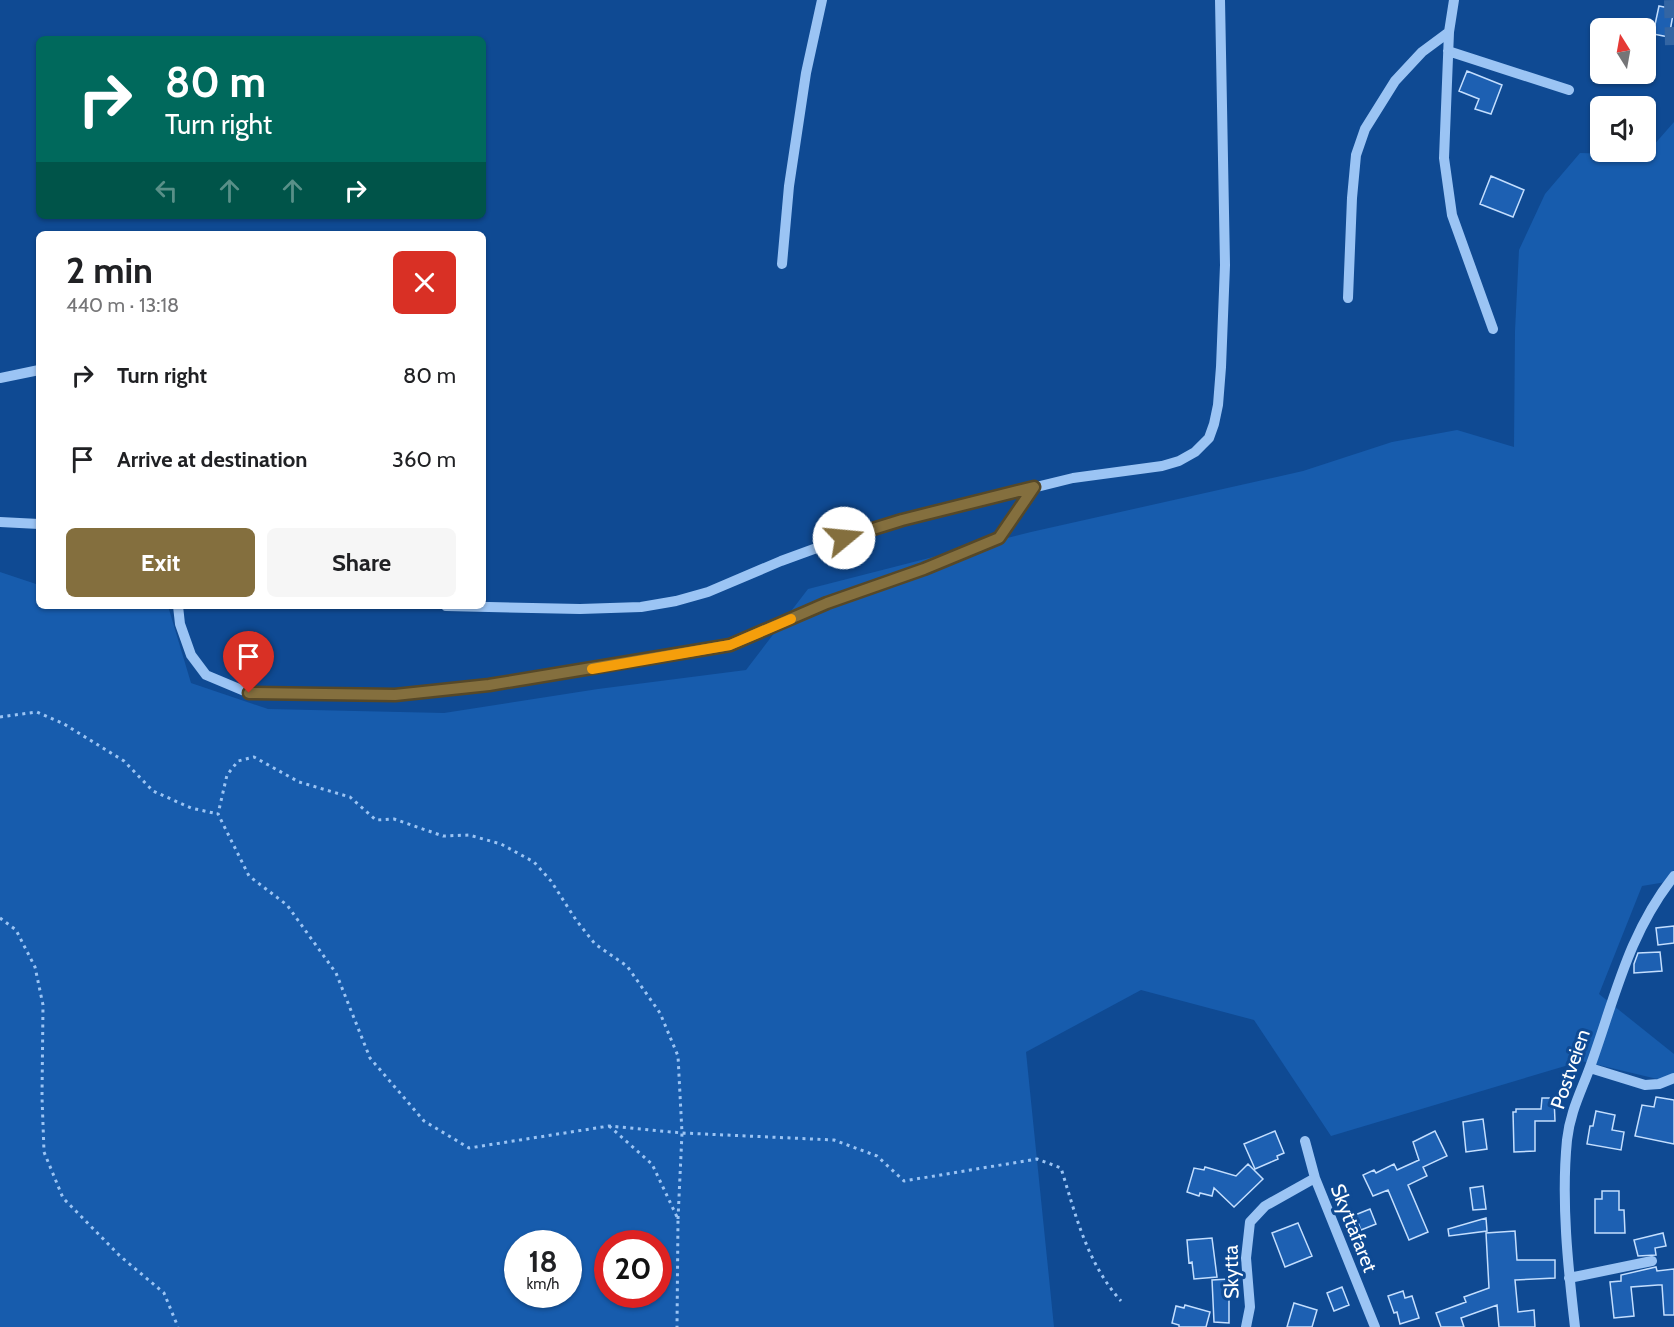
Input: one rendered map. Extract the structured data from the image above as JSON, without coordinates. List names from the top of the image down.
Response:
{
  "streets": {
    "street": ["Postveien", "Skyttafaret", "Skytta"]
  },
  "crossings": [
    ["Skyttafaret", "Skytta"]
  ],
  "north": "top",
  "page": {
    "turn": ["80 m", "Turn right"],
    "heading": ["2 min", "440 m · 13:18"],
    "list": [
      {
        "name": "Turn right",
        "value": "80 m"
      },
      {
        "name": "Arrive at destination",
        "value": "360 m"
      }
    ],
    "buttons": ["Exit", "Share"],
    "speed": "18 km/h",
    "limit": "20"
  }
}
